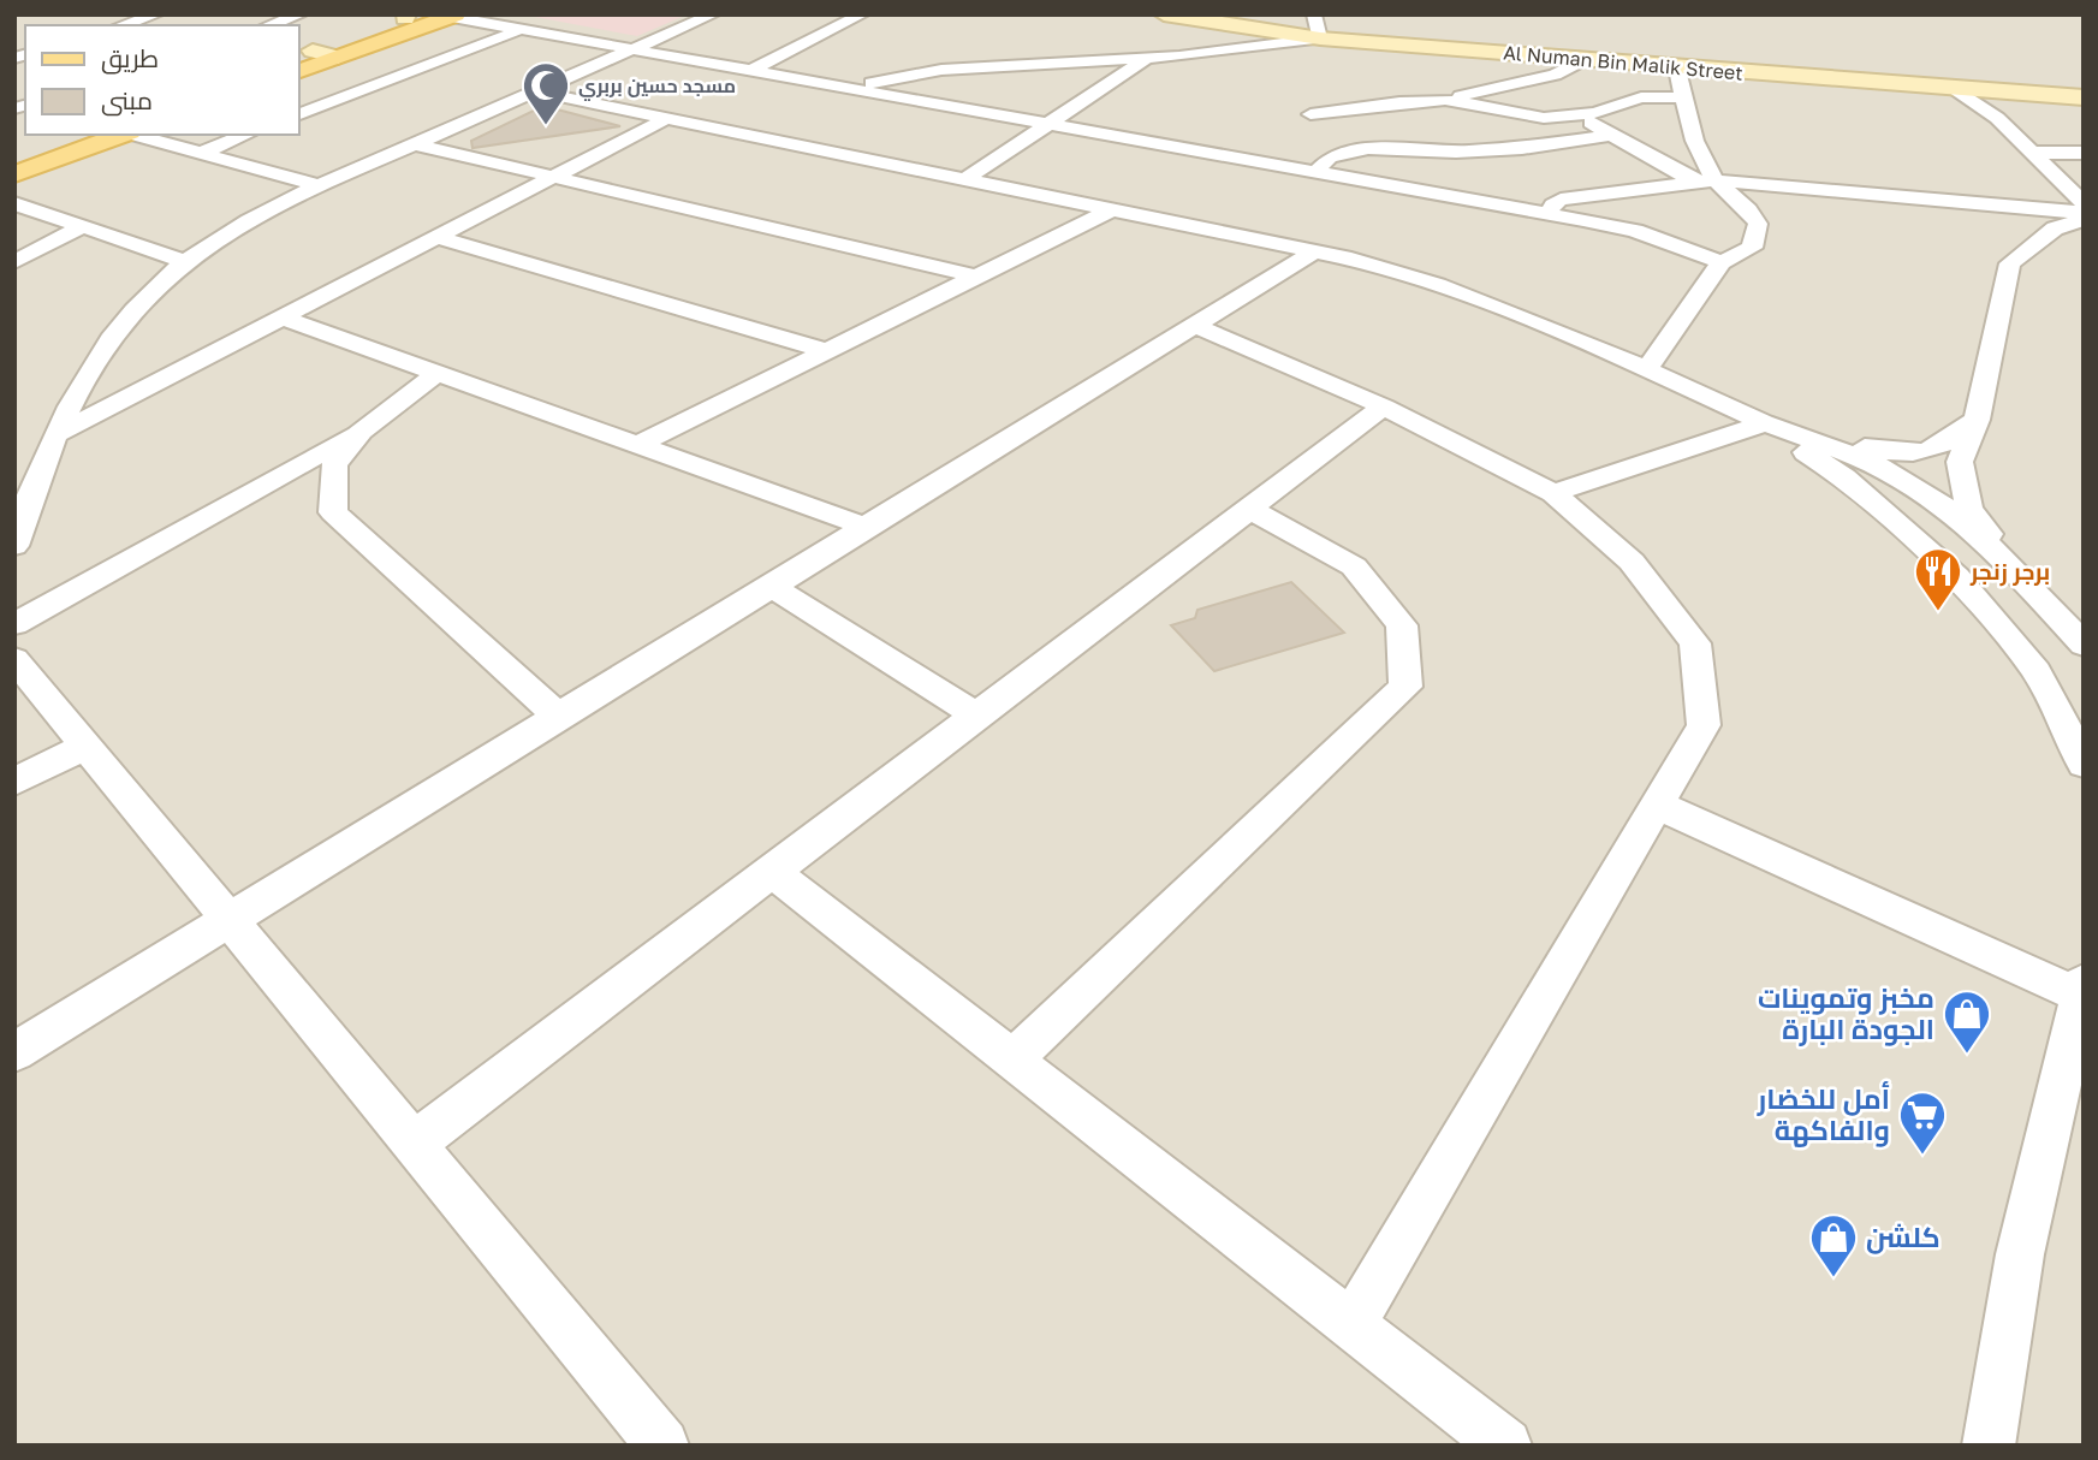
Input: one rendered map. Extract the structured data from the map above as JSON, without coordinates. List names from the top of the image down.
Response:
{
  "streets": {
    "main road": ["Al Numan Bin Malik Street"]
  },
  "places": {
    "mosque": ["مسجد حسين بربري"],
    "restaurant": ["برجر زنجر"],
    "shop": ["مخبز وتموينات الجودة البارة", "كلشن"],
    "supermarket": ["أمل للخضار والفاكهة"]
  },
  "legend": ["طريق", "مبنى"]
}
